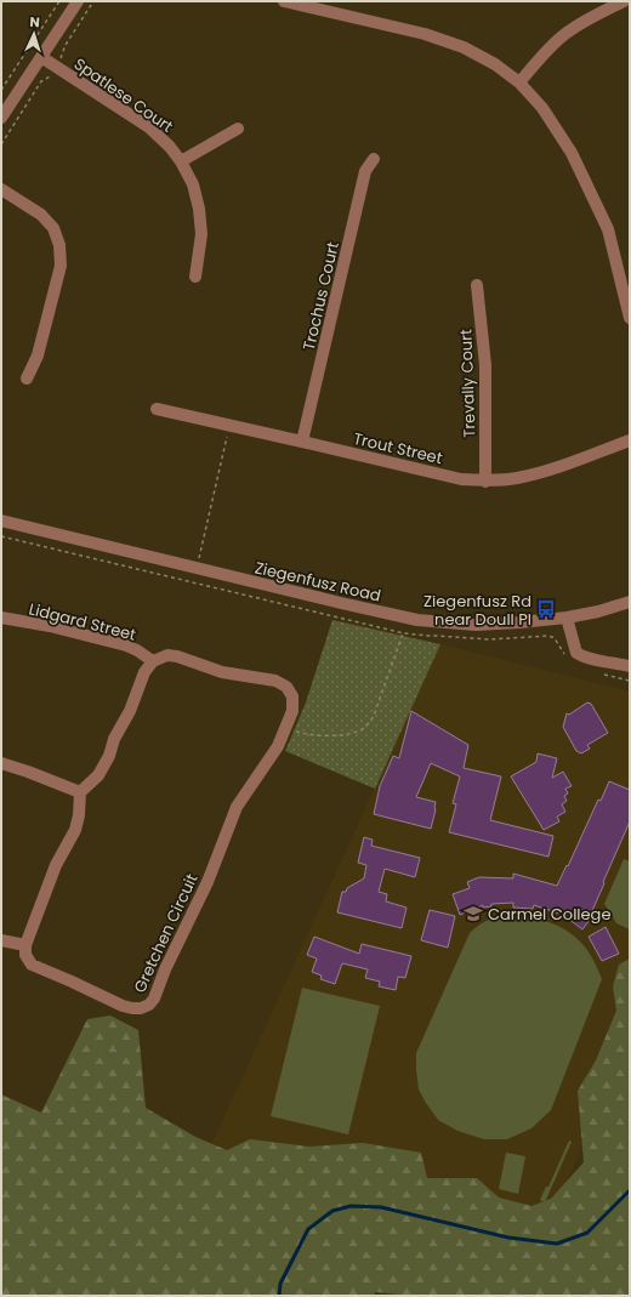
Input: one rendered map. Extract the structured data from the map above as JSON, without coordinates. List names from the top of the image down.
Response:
{
  "streets": {
    "street": [
      "Spatlese Court",
      "Trochus Court",
      "Trevally Court",
      "Trout Street",
      "Ziegenfusz Road",
      "Lidgard Street",
      "Gretchen Circuit"
    ]
  },
  "crossings": [
    ["Trochus Court", "Trout Street"],
    ["Trevally Court", "Trout Street"],
    ["Lidgard Street", "Gretchen Circuit"]
  ],
  "places": {
    "bus stop": ["Ziegenfusz Rd near Doull Pl"],
    "school or university": ["Carmel College"]
  },
  "north": "top"
}
